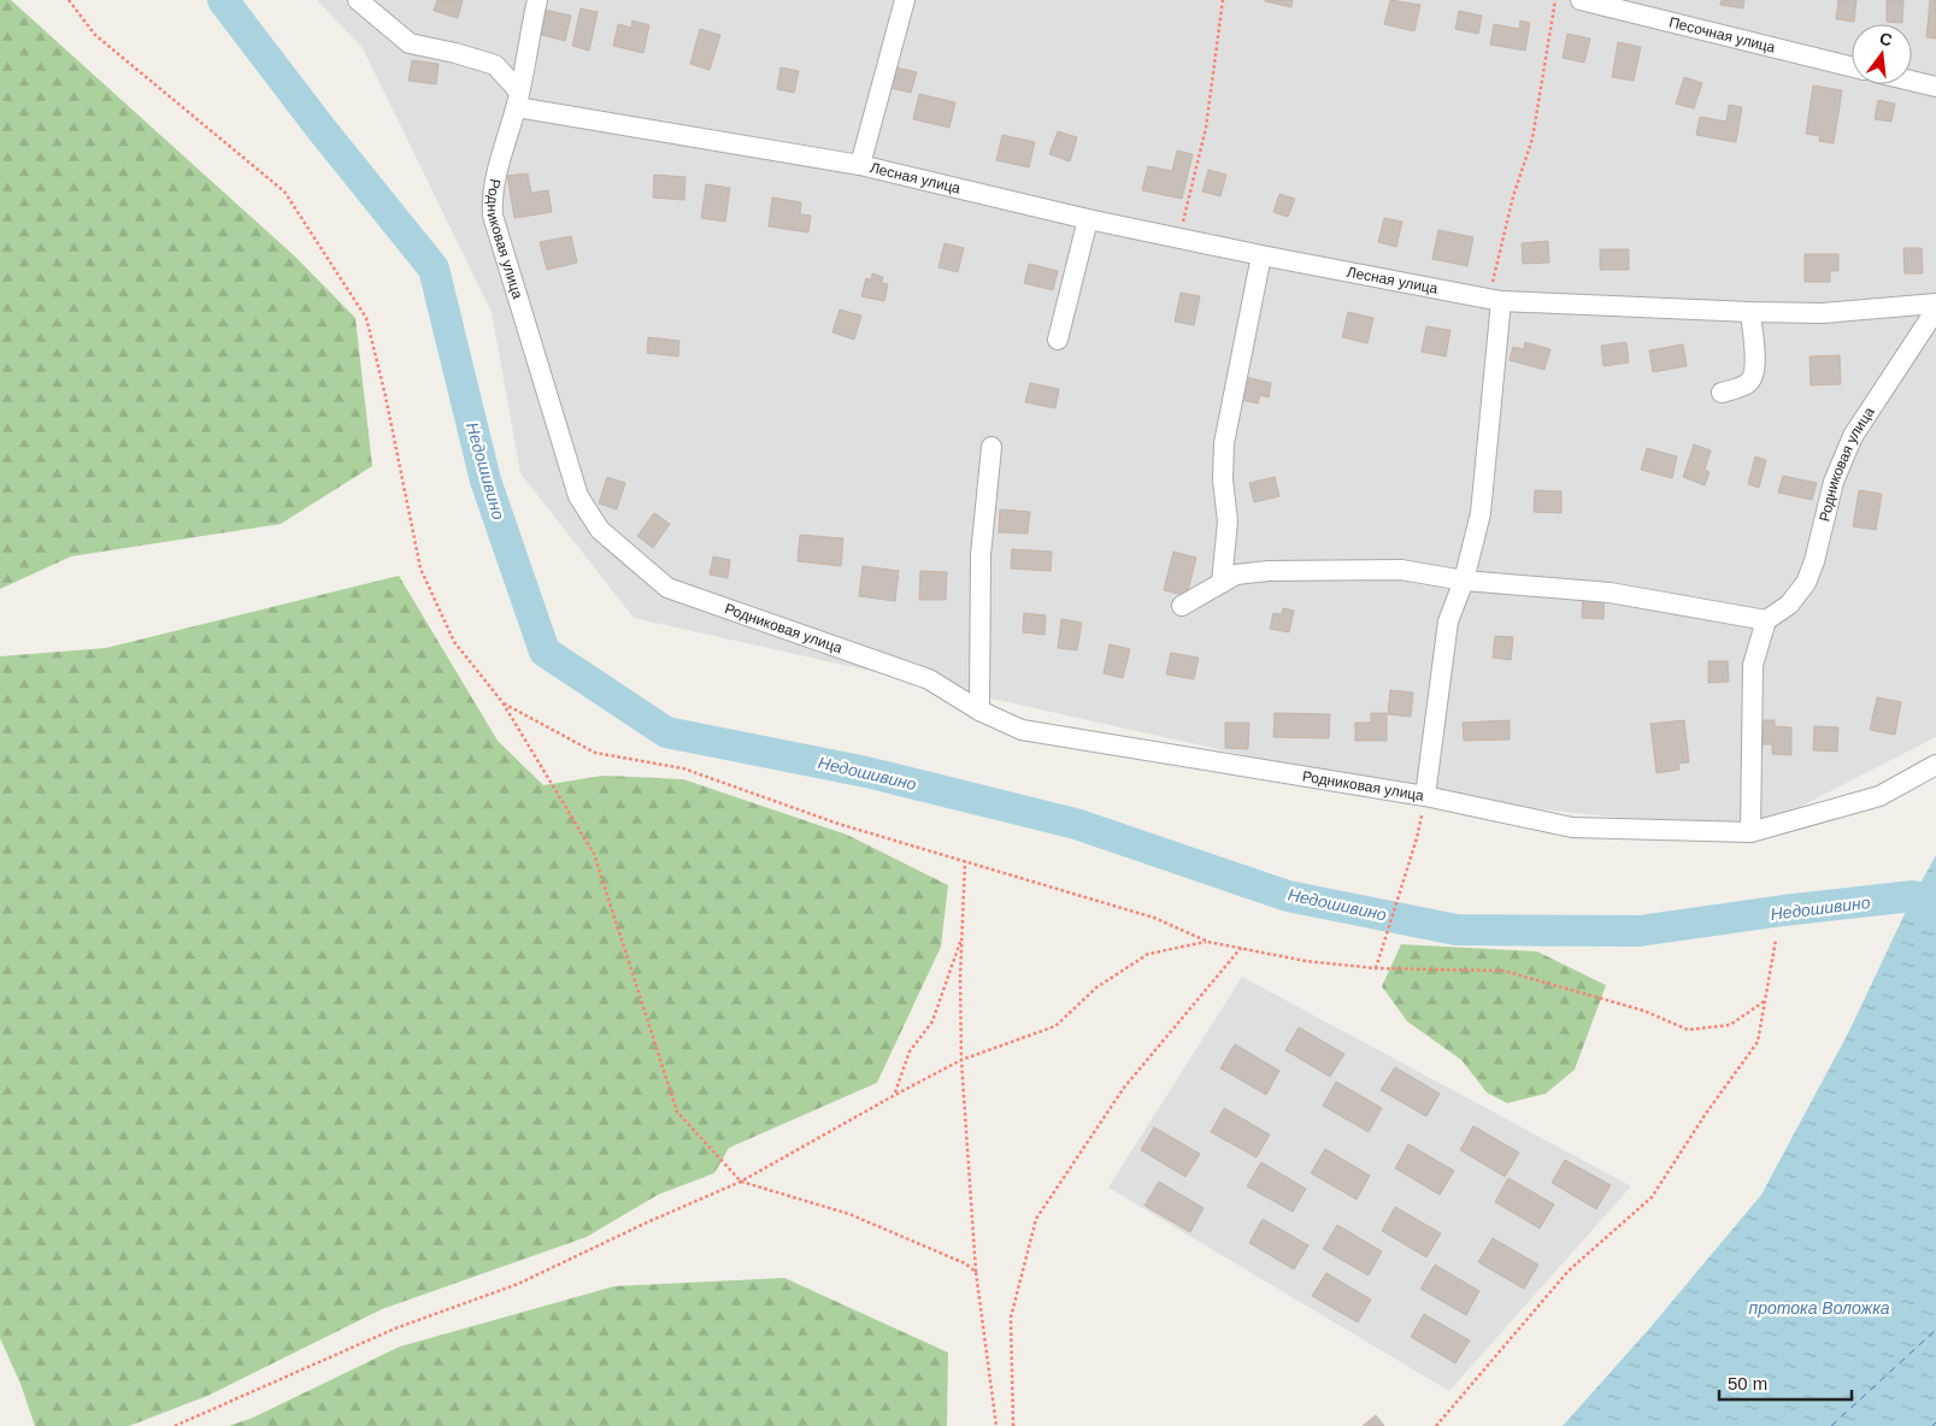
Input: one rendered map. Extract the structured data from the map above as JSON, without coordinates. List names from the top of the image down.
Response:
{
  "streets": {
    "street": ["Песочная улица", "Лесная улица", "Родниковая улица"]
  },
  "crossings": [
    ["Лесная улица", "Родниковая улица"]
  ],
  "water": ["Недошивино", "протока Воложка"],
  "scale_bar": "50 m",
  "north": "top"
}
